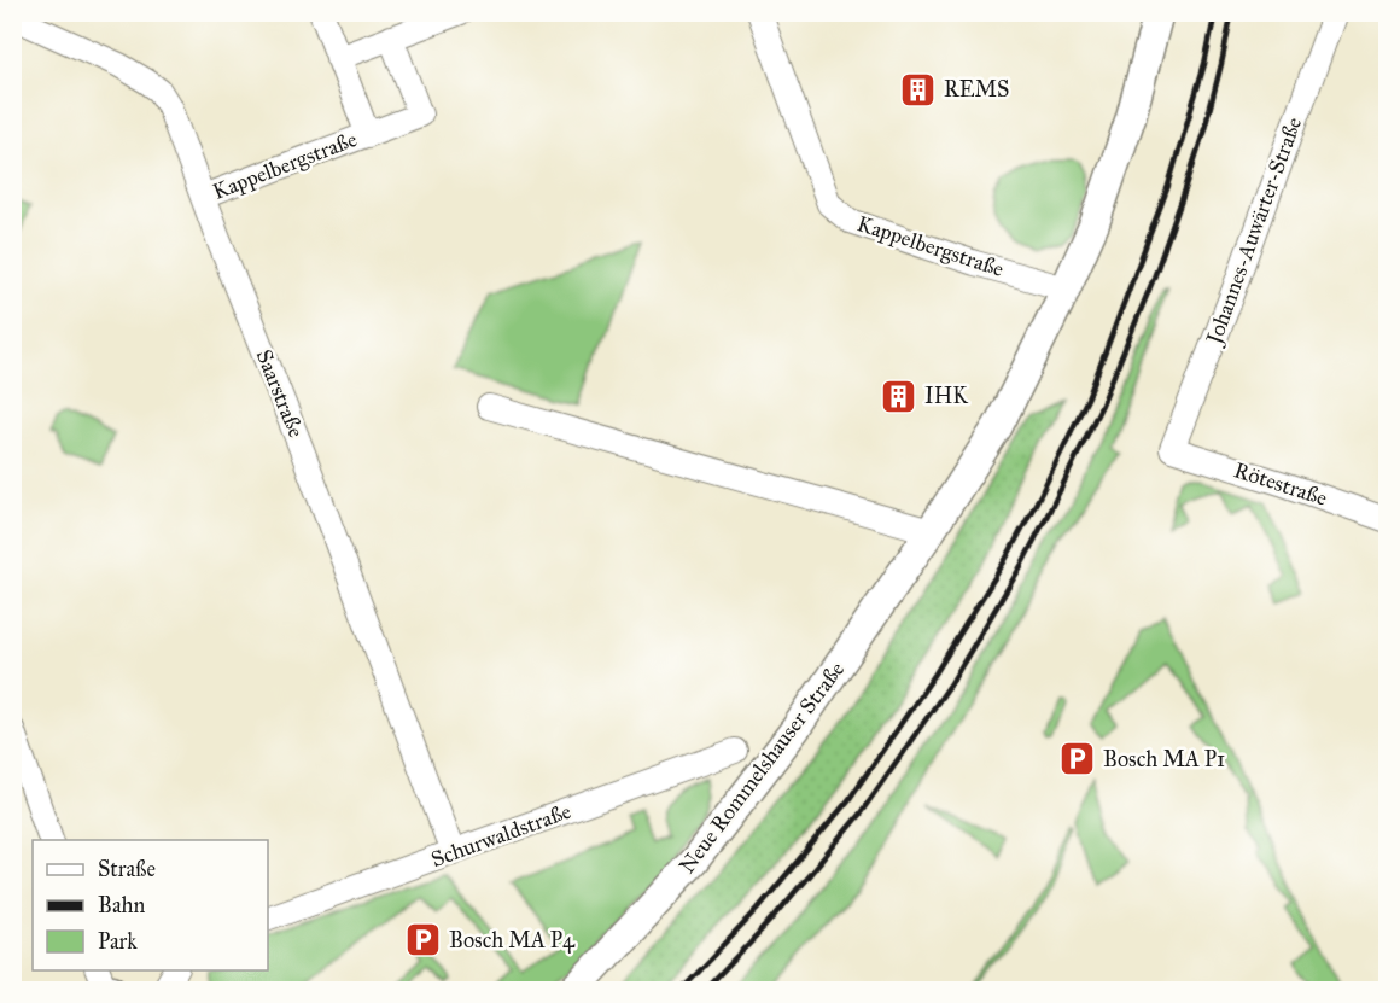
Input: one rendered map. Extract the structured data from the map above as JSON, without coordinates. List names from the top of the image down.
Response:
{
  "streets": {
    "street": [
      "Kappelbergstraße",
      "Johannes-Auwärter-Straße",
      "Saarstraße",
      "Rötestraße",
      "Neue Rommelshauser Straße",
      "Schurwaldstraße"
    ]
  },
  "crossings": [
    ["Kappelbergstraße", "Saarstraße"],
    ["Kappelbergstraße", "Neue Rommelshauser Straße"],
    ["Johannes-Auwärter-Straße", "Rötestraße"],
    ["Saarstraße", "Schurwaldstraße"]
  ],
  "places": {
    "building": ["REMS", "IHK"],
    "parking": ["Bosch MA P1", "Bosch MA P4"]
  },
  "legend": ["Straße", "Bahn", "Park"]
}
